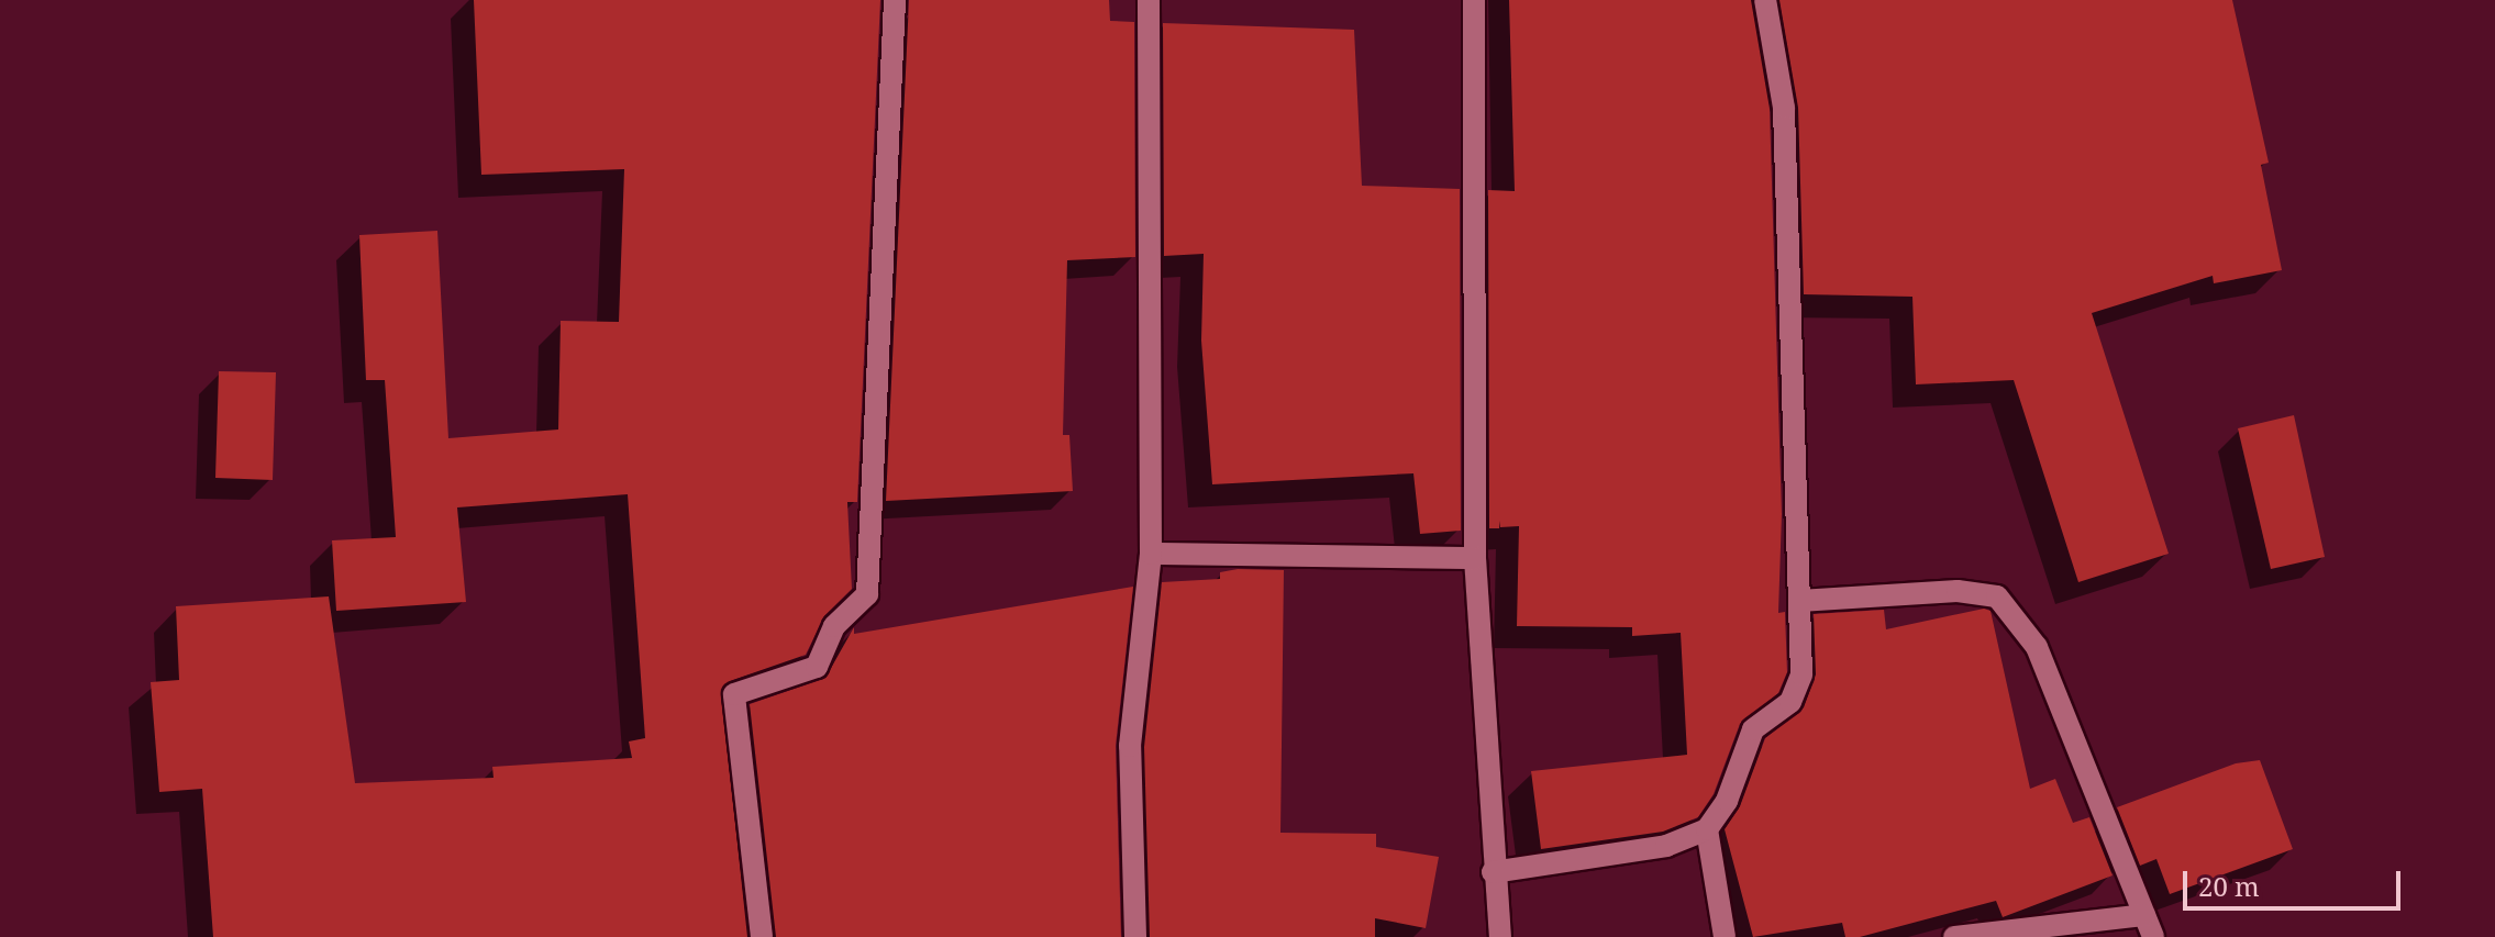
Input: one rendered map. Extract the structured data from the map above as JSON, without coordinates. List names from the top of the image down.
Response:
{
  "scale_bar": "20 m"
}
